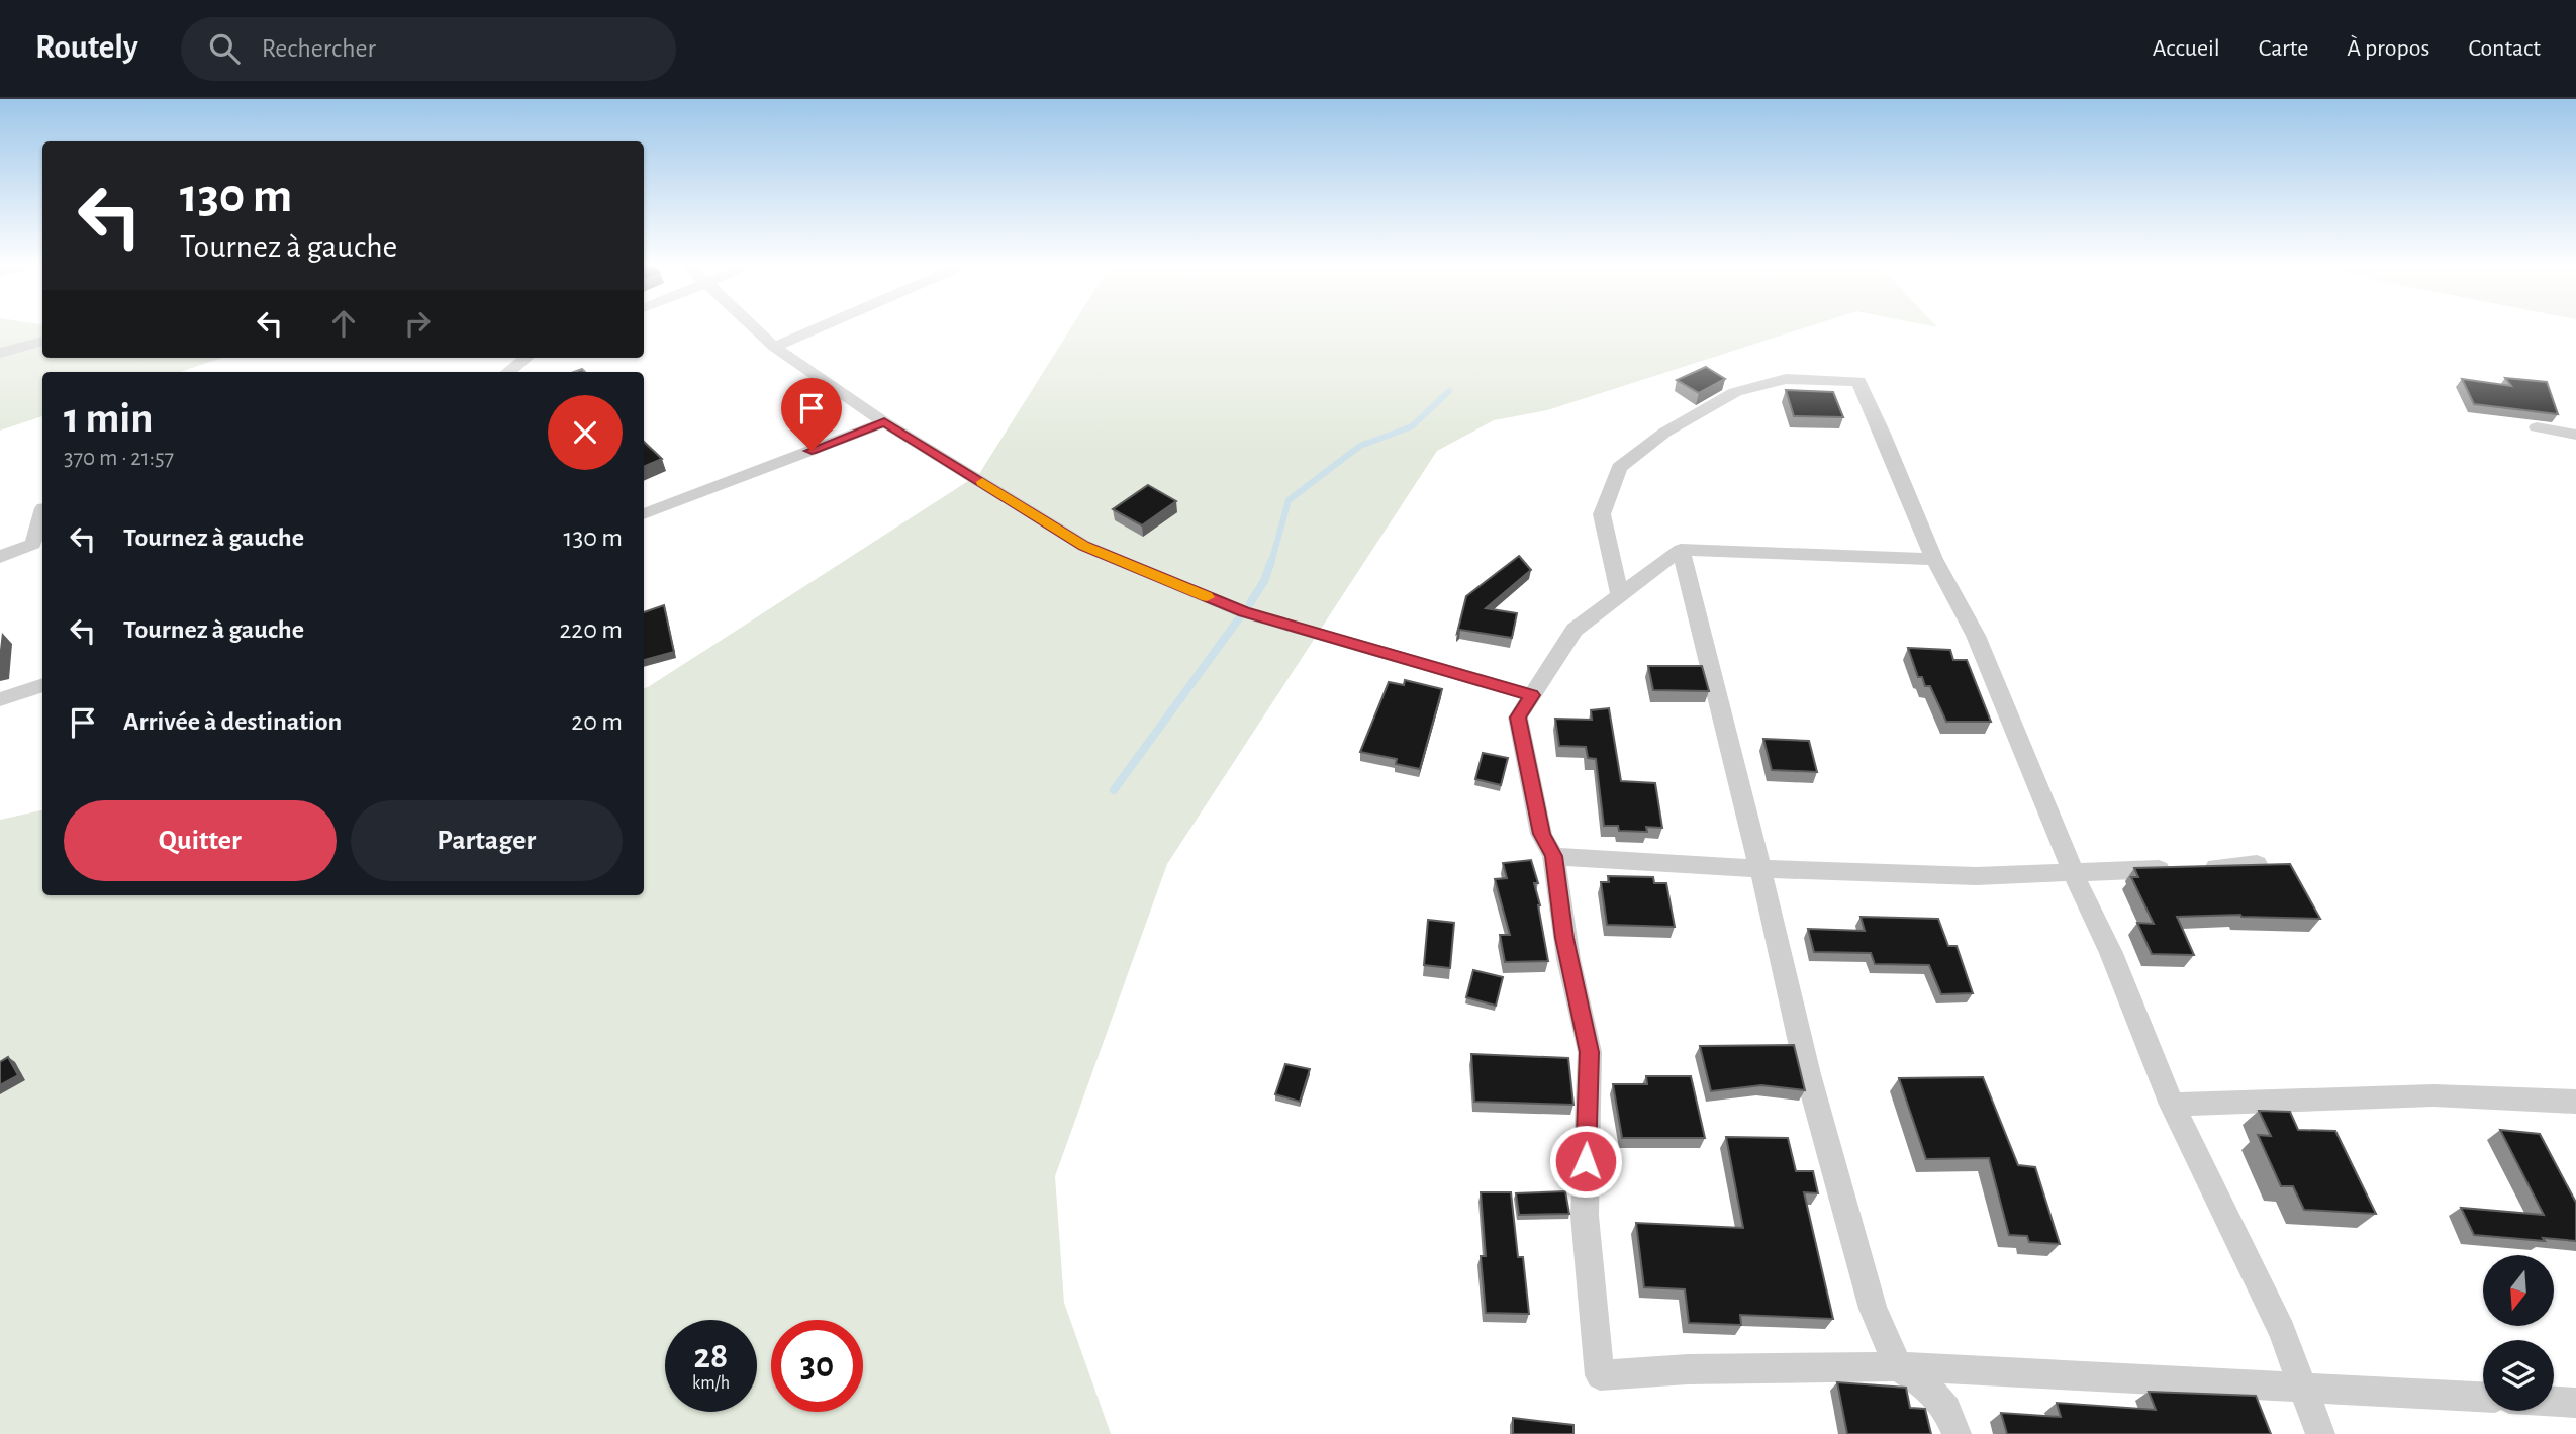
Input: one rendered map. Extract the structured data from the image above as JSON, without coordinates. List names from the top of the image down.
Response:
{
  "north": "bottom",
  "page": {
    "header": "Routely",
    "search": "Rechercher",
    "nav": [
      "Accueil",
      "Carte",
      "À propos",
      "Contact"
    ],
    "turn": ["130 m", "Tournez à gauche"],
    "heading": ["1 min", "370 m · 21:57"],
    "list": [
      {
        "name": "Tournez à gauche",
        "value": "130 m"
      },
      {
        "name": "Tournez à gauche",
        "value": "220 m"
      },
      {
        "name": "Arrivée à destination",
        "value": "20 m"
      }
    ],
    "buttons": ["Quitter", "Partager"],
    "speed": "28 km/h",
    "limit": "30"
  }
}
